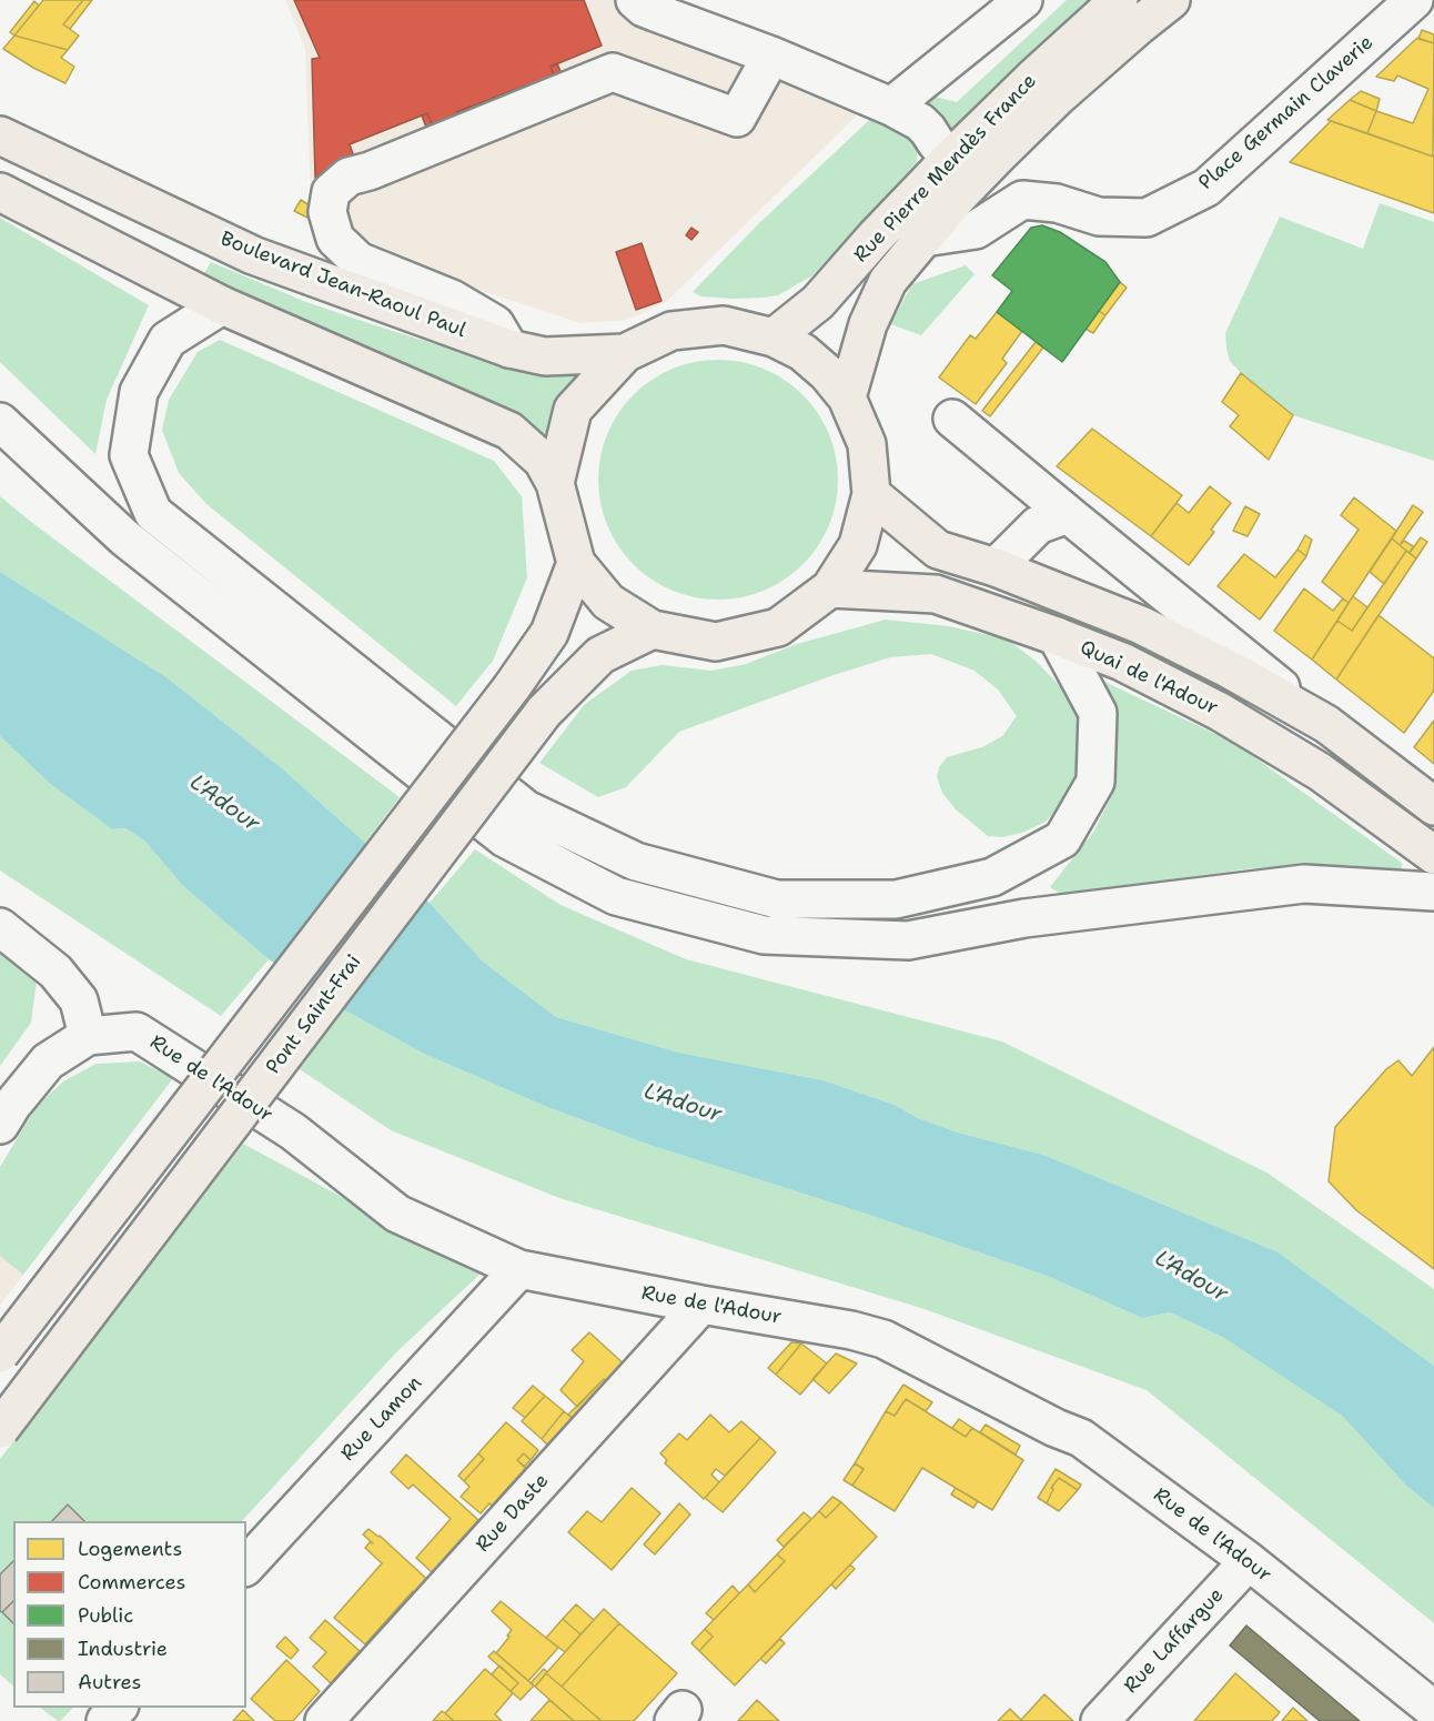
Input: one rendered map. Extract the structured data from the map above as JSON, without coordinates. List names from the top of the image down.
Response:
{
  "streets": {
    "main road": [
      "Rue Pierre Mendès France",
      "Boulevard Jean-Raoul Paul",
      "Quai de l'Adour",
      "Pont Saint-Frai"
    ],
    "street": [
      "Place Germain Claverie",
      "Rue de l'Adour",
      "Rue Lamon",
      "Rue Daste",
      "Rue Laffargue"
    ]
  },
  "crossings": [
    ["Place Germain Claverie", "Rue Pierre Mendès France"],
    ["Rue de l'Adour", "Rue Lamon"],
    ["Rue de l'Adour", "Rue Daste"],
    ["Rue de l'Adour", "Rue Laffargue"]
  ],
  "water": ["L'Adour"],
  "legend": [
    "Logements",
    "Commerces",
    "Public",
    "Industrie",
    "Autres"
  ]
}
